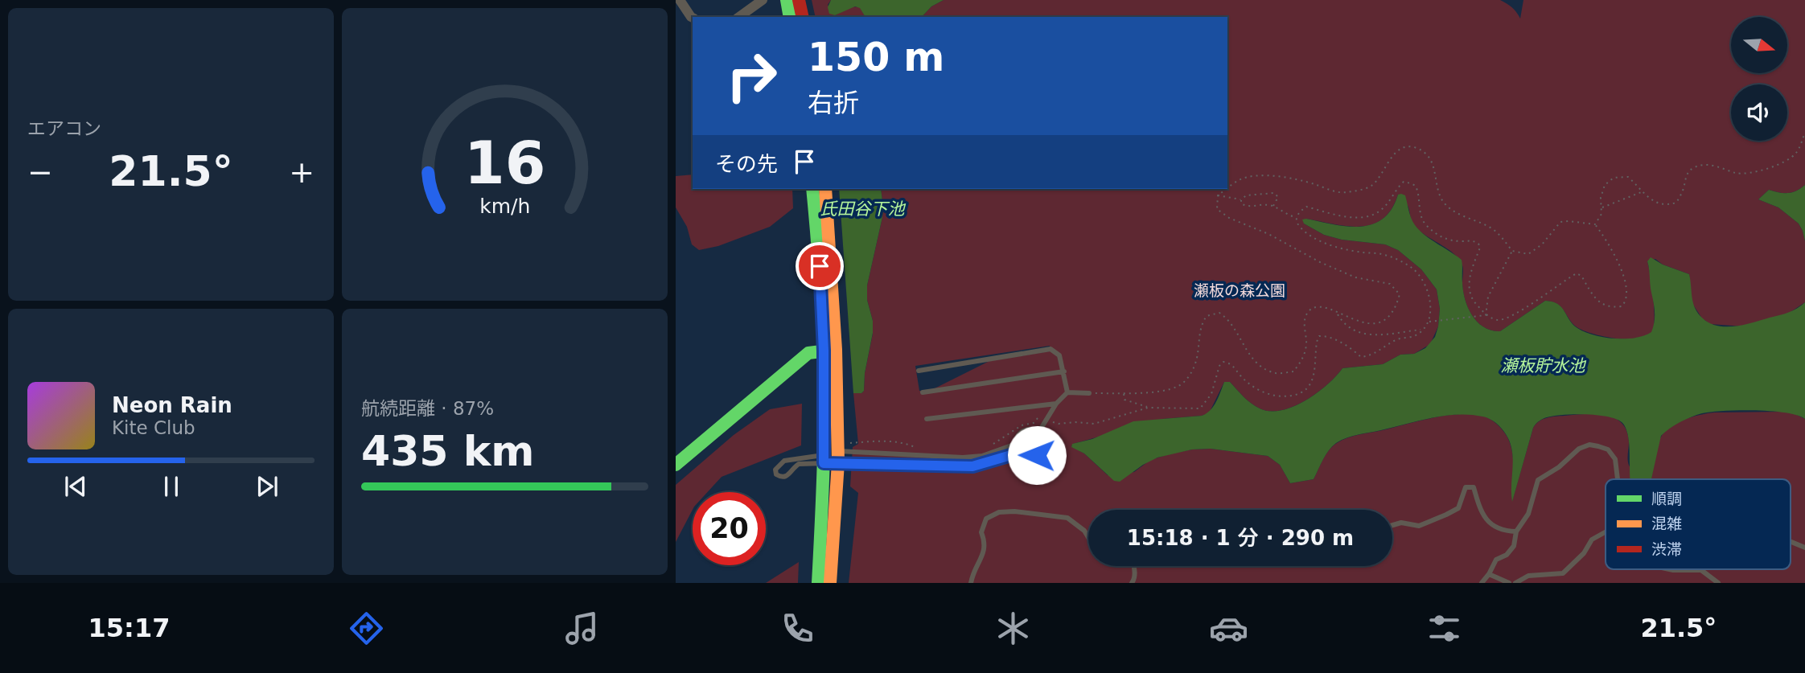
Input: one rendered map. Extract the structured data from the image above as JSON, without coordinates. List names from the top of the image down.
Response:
{
  "water": ["氏田谷下池", "瀬板貯水池"],
  "parks": ["瀬板の森公園"],
  "legend": ["順調", "混雑", "渋滞"],
  "north": "right",
  "page": {
    "tile": [
      "エアコン",
      ["航続距離 · 87%", "435 km"]
    ],
    "turn": ["150 m", "右折"],
    "then": "その先",
    "heat": ["−", "21.5°", "+"],
    "song": ["Neon Rain", "Kite Club"],
    "limit": "20",
    "trip": "15:18 · 1 分 · 290 m",
    "tabs": ["15:17", "21.5°"],
    "gauge": ["16", "km/h"]
  }
}
